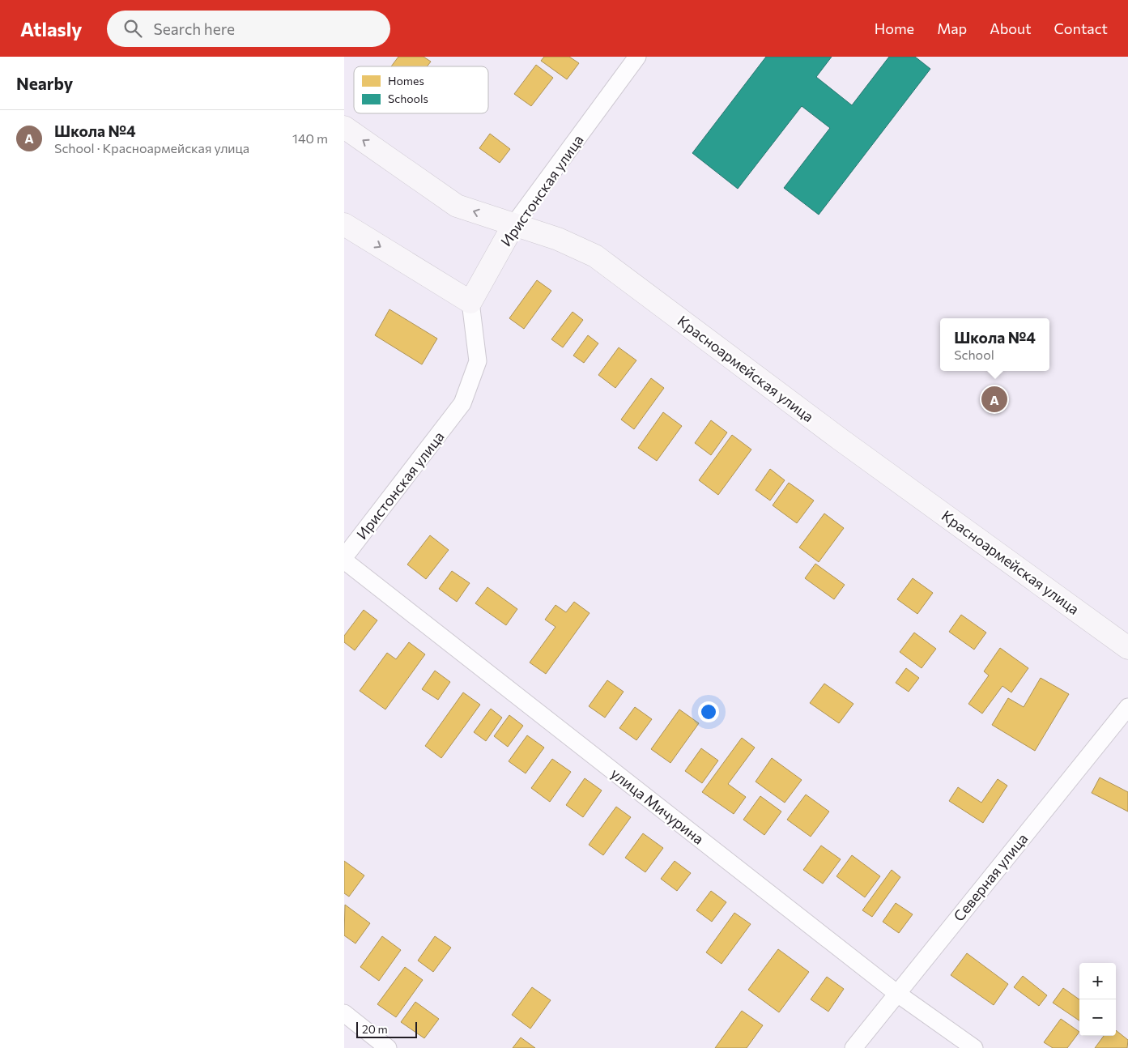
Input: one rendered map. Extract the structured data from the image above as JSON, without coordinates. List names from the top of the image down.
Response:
{
  "streets": {
    "street": [
      "Иристонская улица",
      "Красноармейская улица",
      "улица Мичурина",
      "Северная улица"
    ]
  },
  "crossings": [
    ["Иристонская улица", "Красноармейская улица"],
    ["улица Мичурина", "Северная улица"]
  ],
  "legend": ["Homes", "Schools"],
  "scale_bar": "20 m",
  "page": {
    "header": "Atlasly",
    "search": "Search here",
    "nav": [
      "Home",
      "Map",
      "About",
      "Contact"
    ],
    "heading": "Nearby",
    "list": [
      {
        "mark": "A",
        "name": "Школа №4",
        "note": "School · Красноармейская улица",
        "value": "140 m"
      }
    ],
    "popup": ["Школа №4", "School"],
    "pins": "A",
    "map_buttons": ["+", "−"],
    "scale": "20 m"
  }
}
